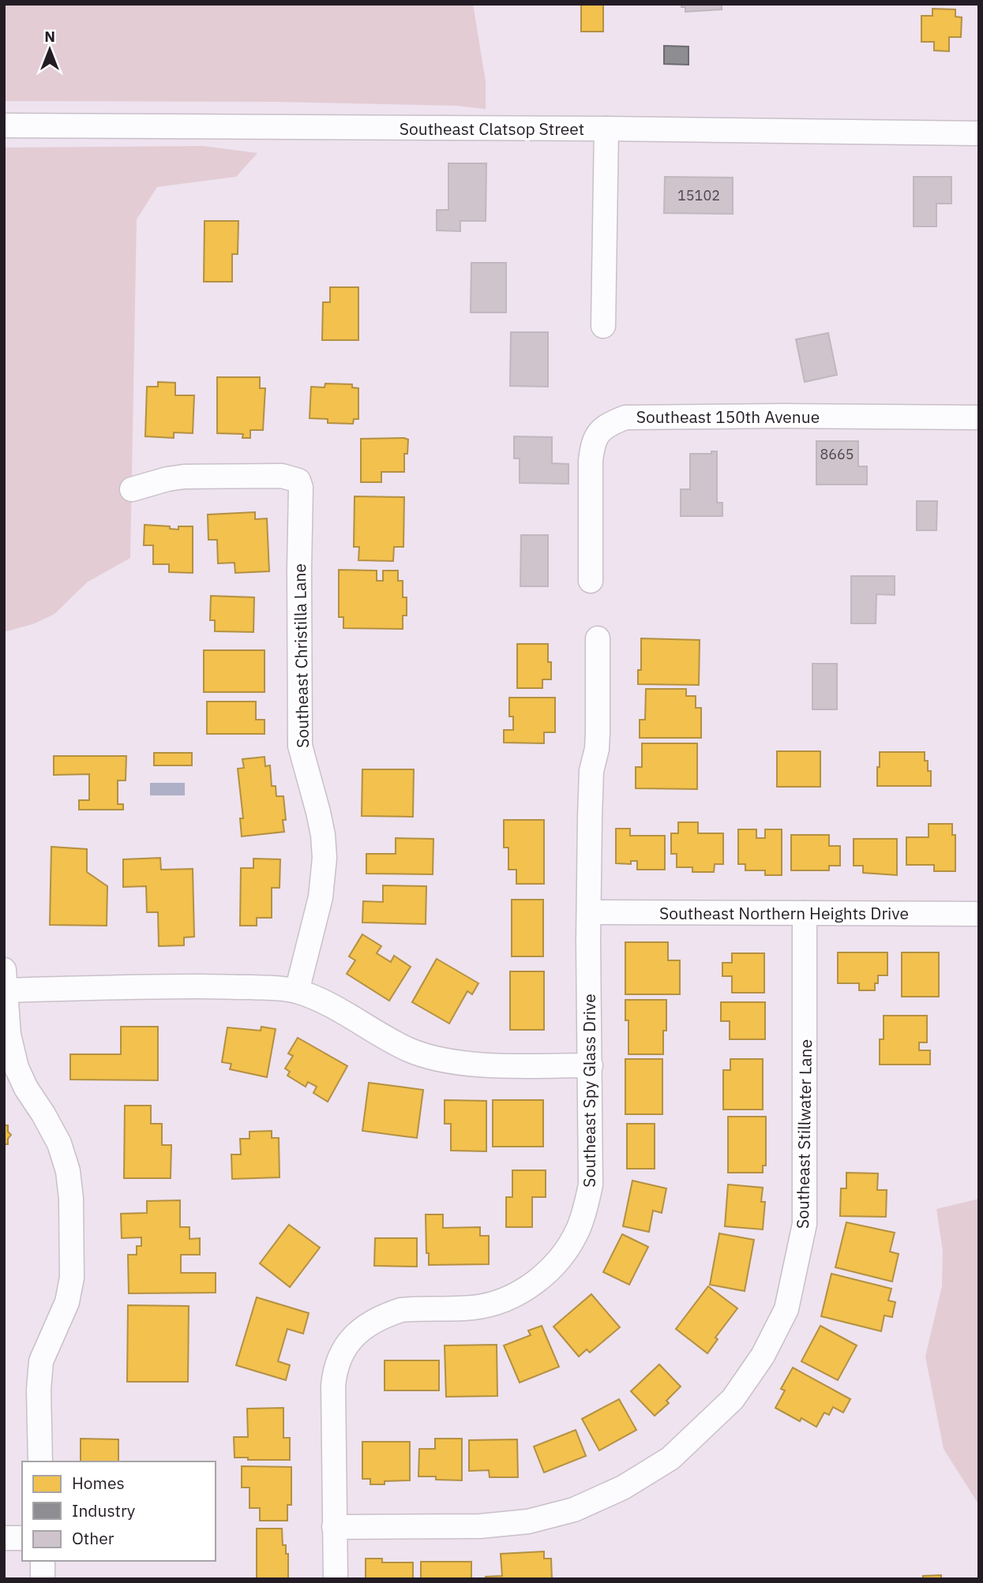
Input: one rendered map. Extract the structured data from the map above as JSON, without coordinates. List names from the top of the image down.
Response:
{
  "streets": {
    "street": [
      "Southeast Clatsop Street",
      "Southeast 150th Avenue",
      "Southeast Christilla Lane",
      "Southeast Northern Heights Drive",
      "Southeast Spy Glass Drive",
      "Southeast Stillwater Lane"
    ]
  },
  "crossings": [
    ["Southeast Northern Heights Drive", "Southeast Spy Glass Drive"],
    ["Southeast Northern Heights Drive", "Southeast Stillwater Lane"],
    ["Southeast Spy Glass Drive", "Southeast Stillwater Lane"]
  ],
  "house_numbers": ["15102", "8665"],
  "legend": ["Homes", "Industry", "Other"],
  "north": "top"
}
